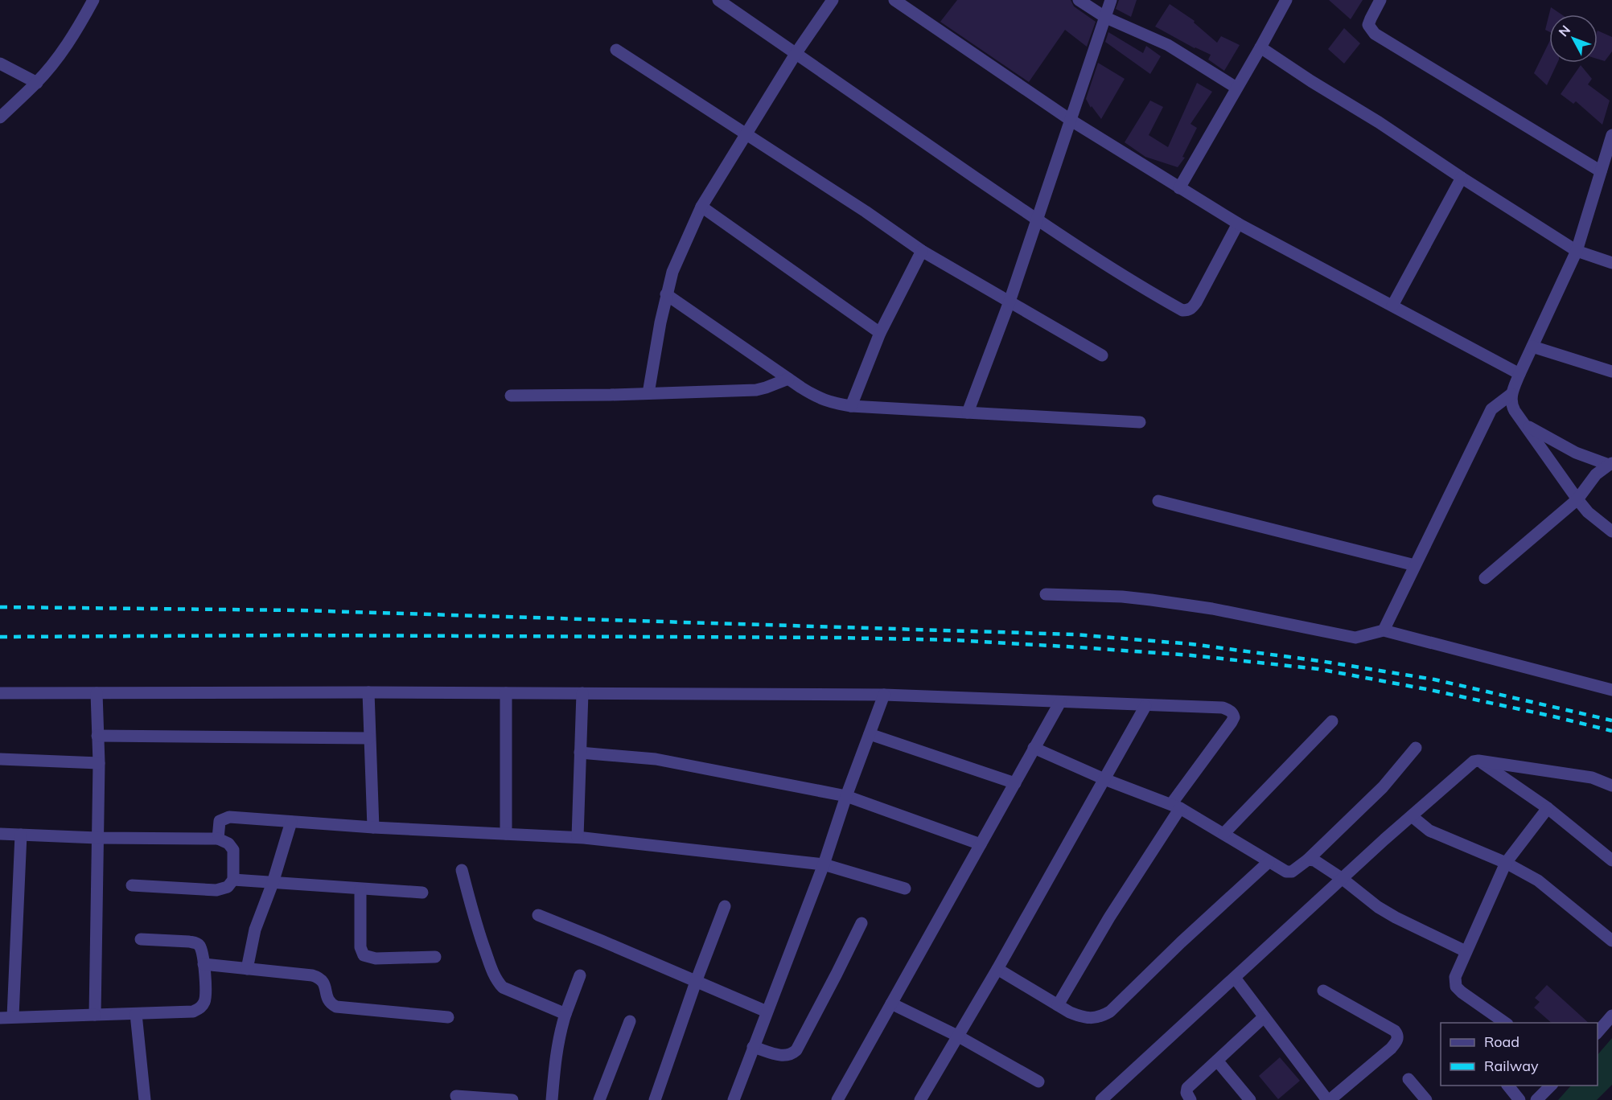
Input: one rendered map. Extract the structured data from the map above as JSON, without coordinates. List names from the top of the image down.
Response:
{
  "legend": ["Road", "Railway"],
  "north": "top left"
}
